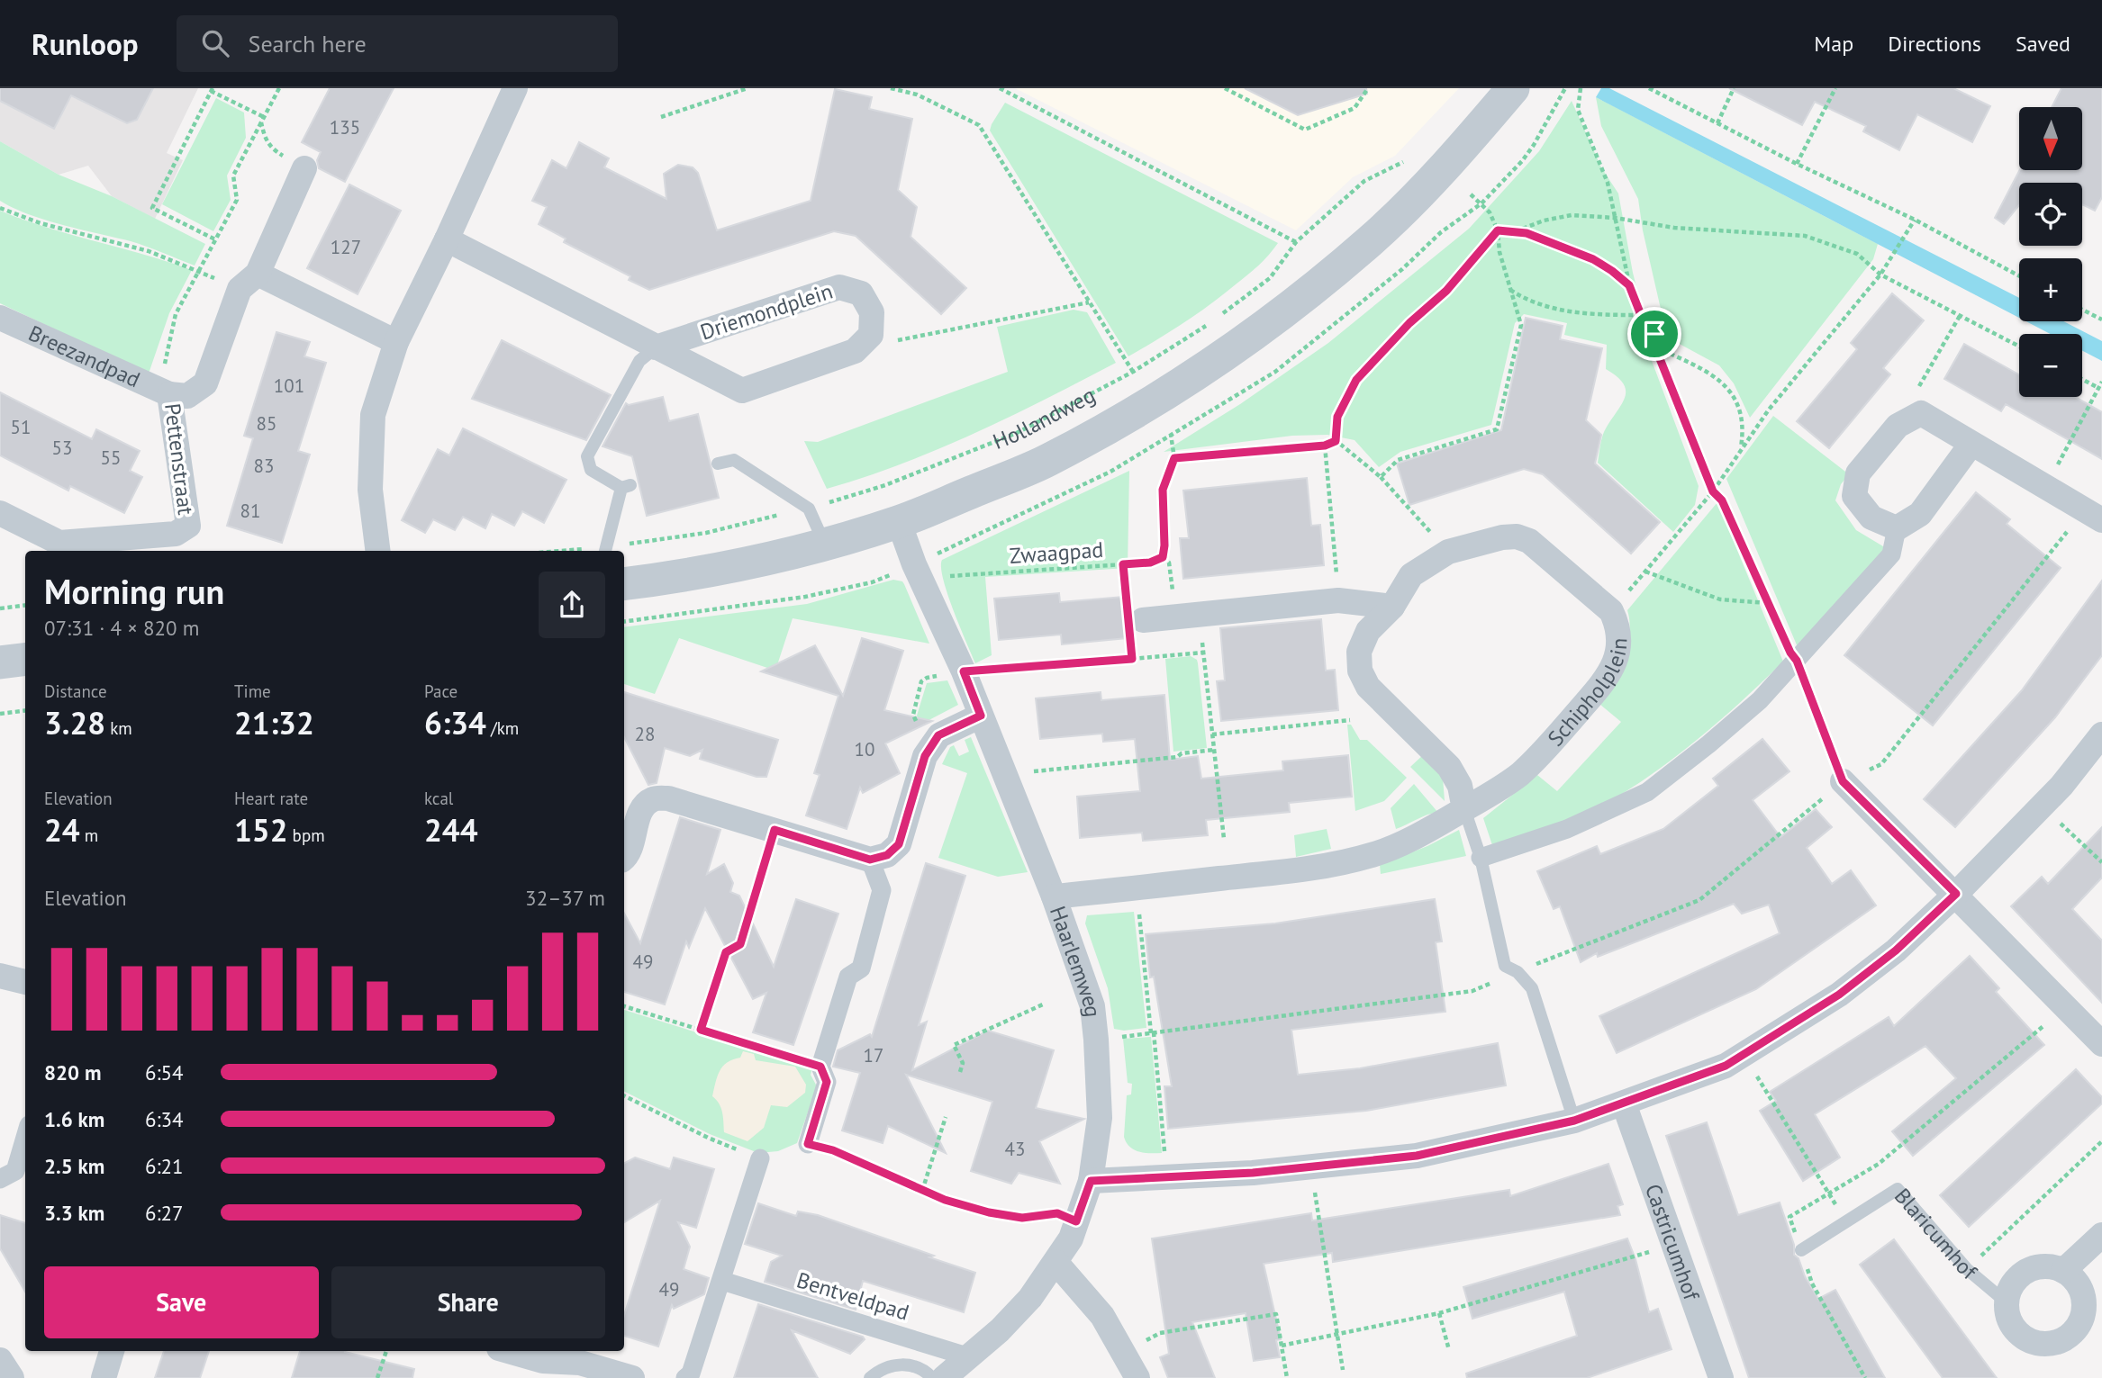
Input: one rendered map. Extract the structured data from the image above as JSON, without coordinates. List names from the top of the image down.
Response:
{
  "streets": {
    "street": [
      "Driemondplein",
      "Breezandpad",
      "Hollandweg",
      "Pettenstraat",
      "Schipholplein",
      "Haarlemweg",
      "Blaricumhof",
      "Castricumhof",
      "Bentveldpad"
    ],
    "path": ["Zwaagpad"]
  },
  "crossings": [
    ["Breezandpad", "Pettenstraat"],
    ["Hollandweg", "Haarlemweg"],
    ["Zwaagpad", "Haarlemweg"],
    ["Schipholplein", "Haarlemweg"],
    ["Haarlemweg", "Bentveldpad"]
  ],
  "house_numbers": [
    "135",
    "127",
    "101",
    "85",
    "51",
    "53",
    "55",
    "83",
    "81",
    "28",
    "10",
    "49",
    "17",
    "43",
    "49"
  ],
  "north": "bottom",
  "page": {
    "header": "Runloop",
    "search": "Search here",
    "nav": ["Map", "Directions", "Saved"],
    "map_buttons": ["+", "−"],
    "heading": ["Morning run", "07:31 · 4 × 820 m"],
    "stats": [
      ["Distance", "3.28 km"],
      ["Time", "21:32"],
      ["Pace", "6:34 /km"],
      ["Elevation", "24 m"],
      ["Heart rate", "152 bpm"],
      ["kcal", "244"]
    ],
    "chart": ["Elevation", "32–37 m"],
    "list": [
      {
        "name": "820 m",
        "note": "6:54"
      },
      {
        "name": "1.6 km",
        "note": "6:34"
      },
      {
        "name": "2.5 km",
        "note": "6:21"
      },
      {
        "name": "3.3 km",
        "note": "6:27"
      }
    ],
    "buttons": ["Save", "Share"]
  }
}
